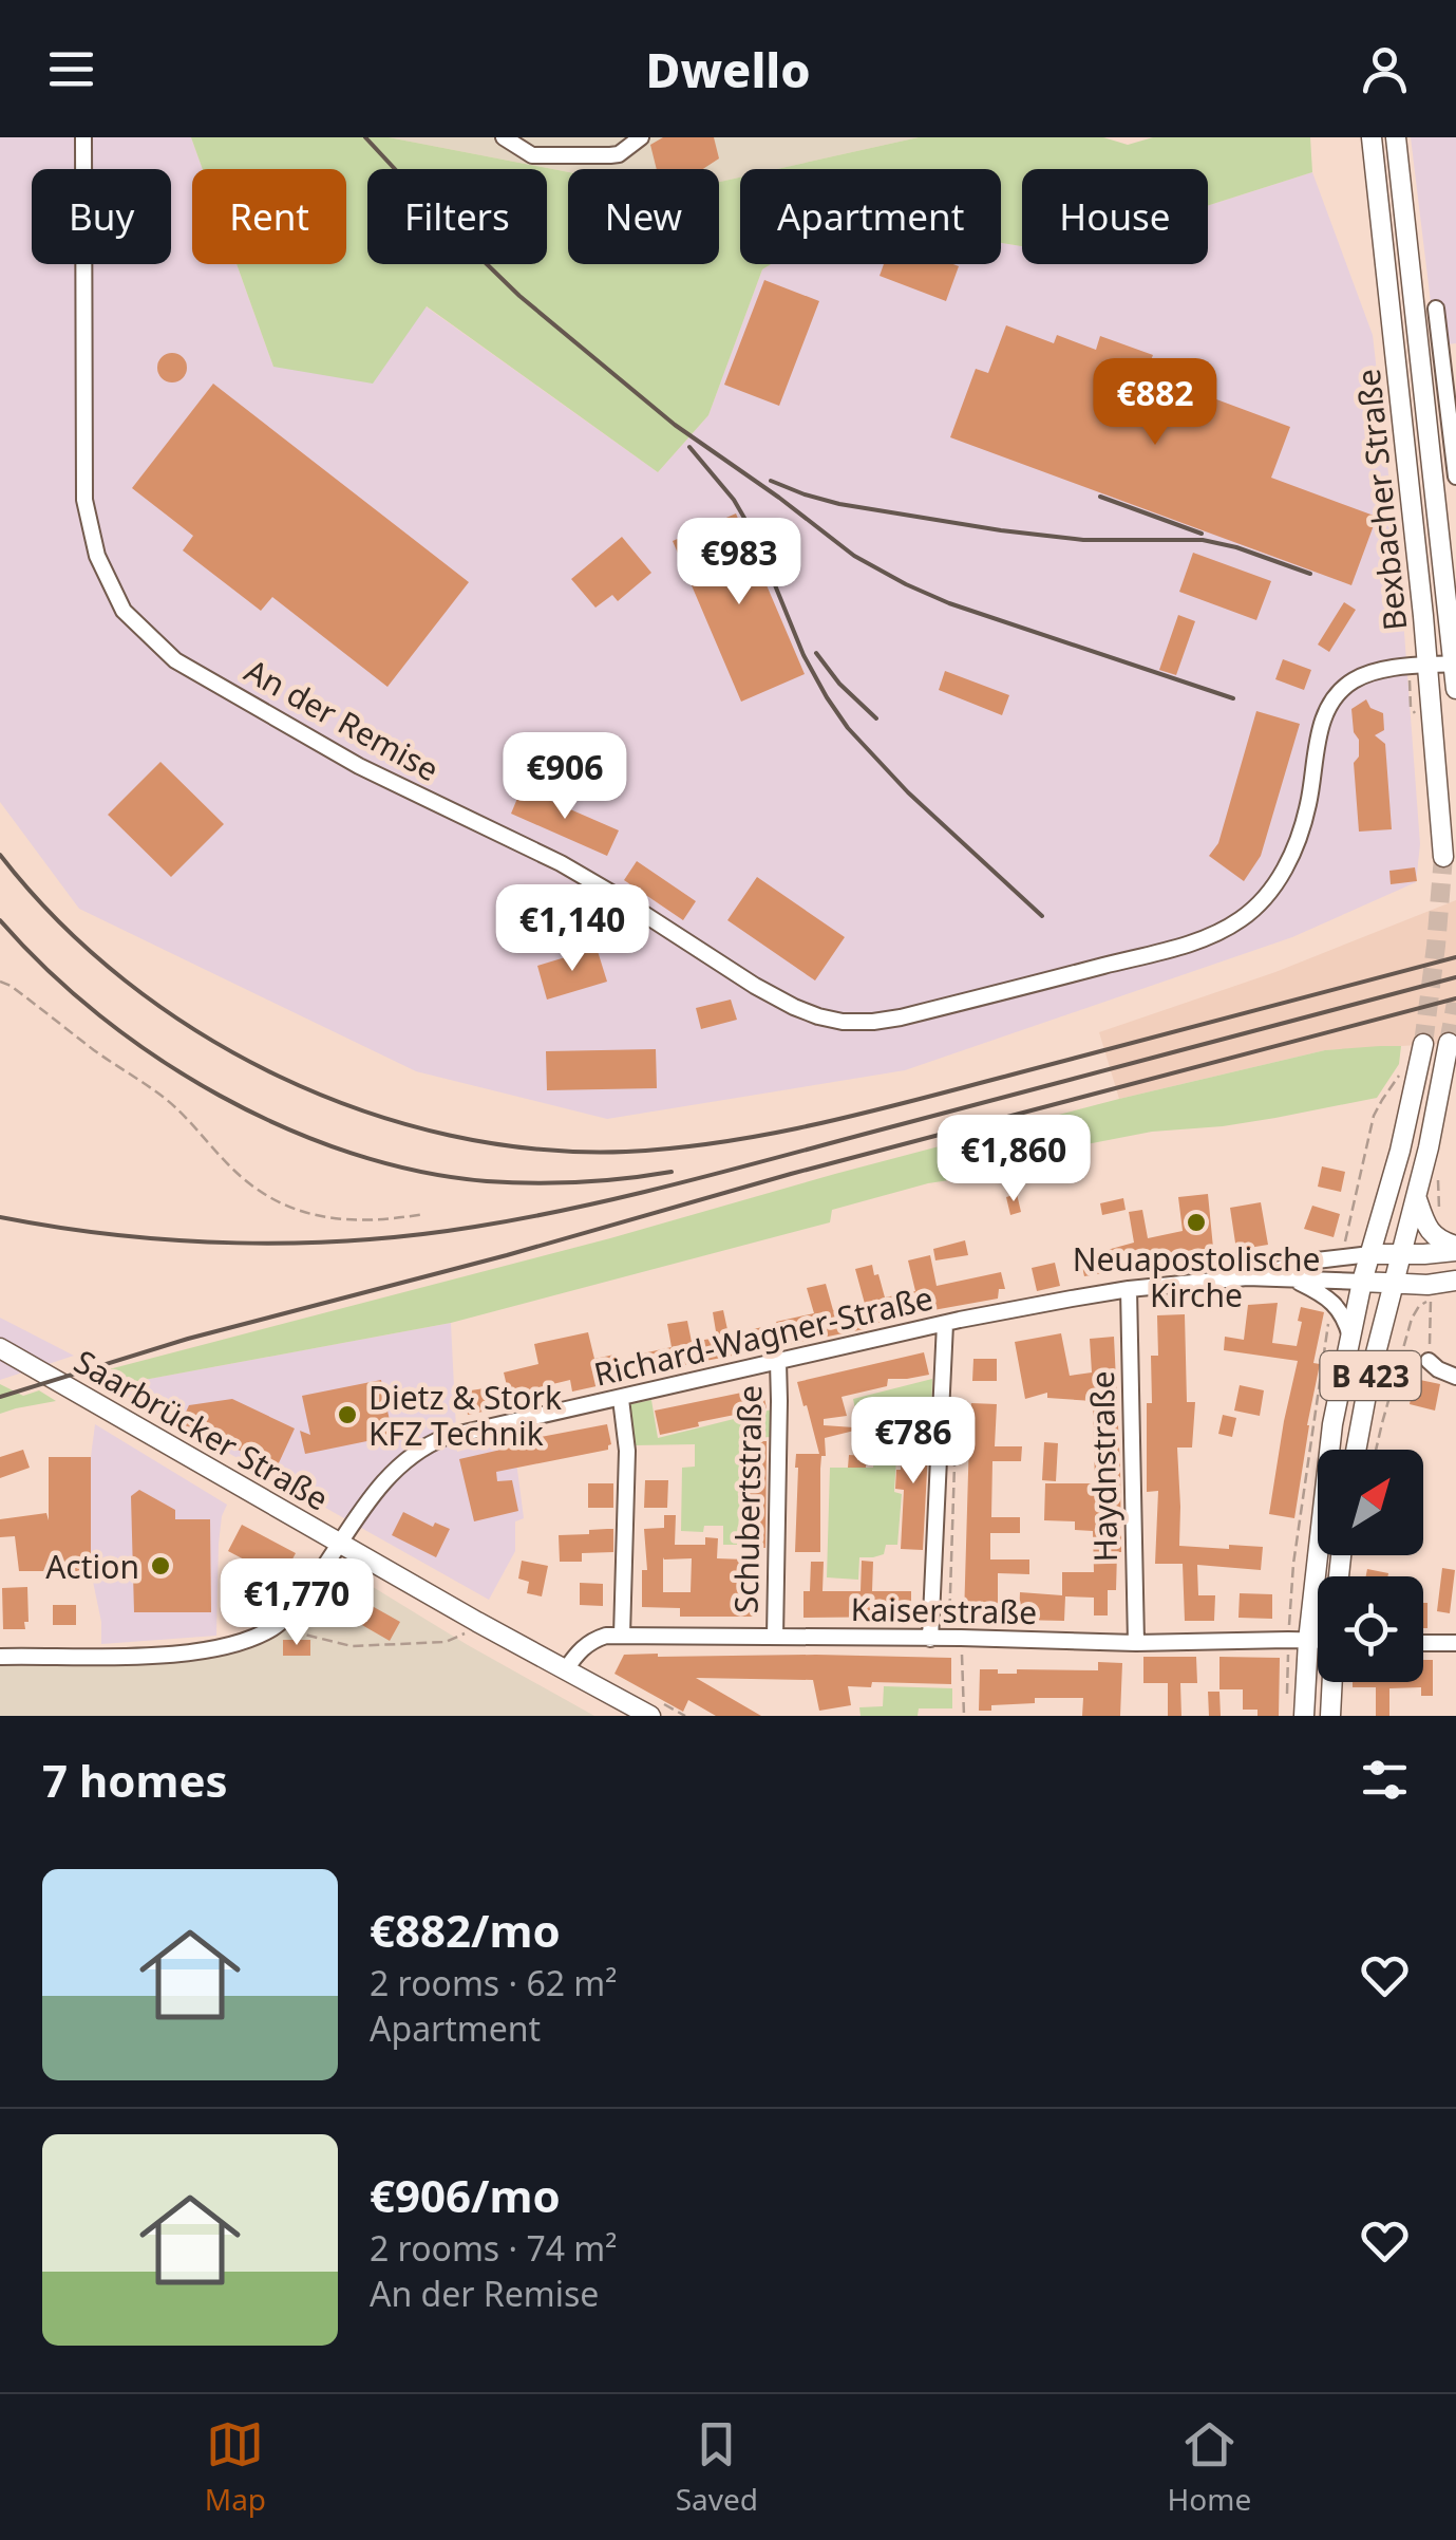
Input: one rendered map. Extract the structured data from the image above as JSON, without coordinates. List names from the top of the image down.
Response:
{
  "streets": {
    "main road": ["Bexbacher Straße", "B 423", "Saarbrücker Straße"],
    "street": [
      "An der Remise",
      "Richard-Wagner-Straße",
      "Haydnstraße",
      "Schubertstraße",
      "Kaiserstraße"
    ]
  },
  "crossings": [
    ["Bexbacher Straße", "An der Remise"],
    ["Richard-Wagner-Straße", "B 423"],
    ["Richard-Wagner-Straße", "Saarbrücker Straße"],
    ["Richard-Wagner-Straße", "Haydnstraße"],
    ["Richard-Wagner-Straße", "Schubertstraße"],
    ["B 423", "Kaiserstraße"],
    ["Saarbrücker Straße", "Kaiserstraße"],
    ["Haydnstraße", "Kaiserstraße"],
    ["Schubertstraße", "Kaiserstraße"]
  ],
  "places": ["Neuapostolische Kirche", "Dietz & Stork KFZ Technik", "Action"],
  "north": "top right",
  "page": {
    "header": "Dwello",
    "chip": [
      "Buy",
      "Rent",
      "Filters",
      "New",
      "Apartment",
      "House"
    ],
    "price": [
      "€882",
      "€983",
      "€906",
      "€1,140",
      "€1,860",
      "€786",
      "€1,770"
    ],
    "heading": "7 homes",
    "list": [
      {
        "name": "€882/mo",
        "note": "2 rooms · 62 m² · Apartment"
      },
      {
        "name": "€906/mo",
        "note": "2 rooms · 74 m² · An der Remise"
      }
    ],
    "tabs": ["Map", "Saved", "Home"]
  }
}
